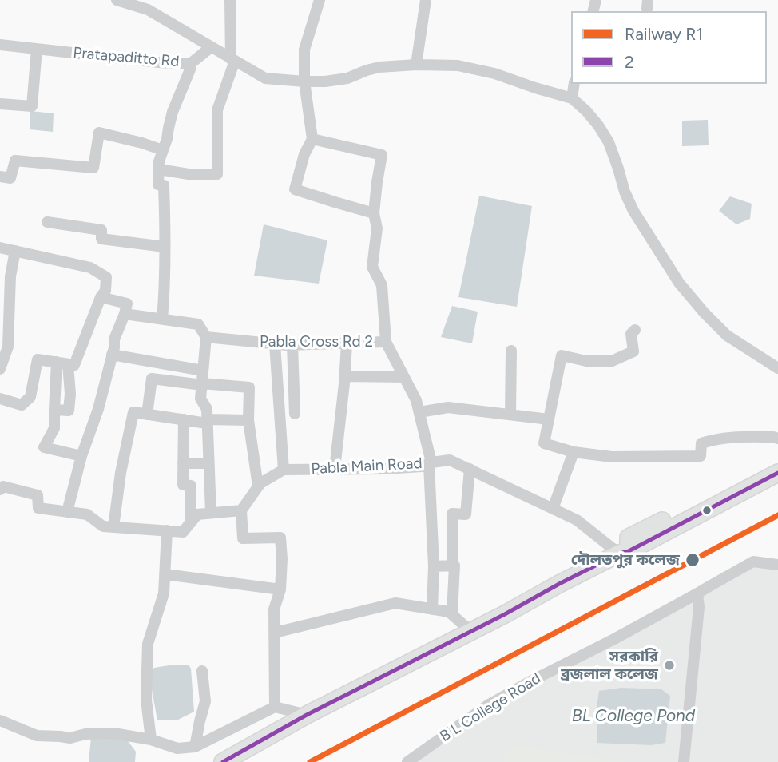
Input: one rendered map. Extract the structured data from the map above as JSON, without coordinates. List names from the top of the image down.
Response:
{
  "streets": {
    "street": [
      "Pratapaditto Rd",
      "Pabla Cross Rd 2",
      "Pabla Main Road",
      "B L College Road"
    ]
  },
  "water": ["BL College Pond"],
  "places": ["দৌলতপুর কলেজ", "সরকারি ব্রজলাল কলেজ"],
  "lines": ["transit line 2", "rail line R1"],
  "legend": ["Railway R1", "2"]
}
